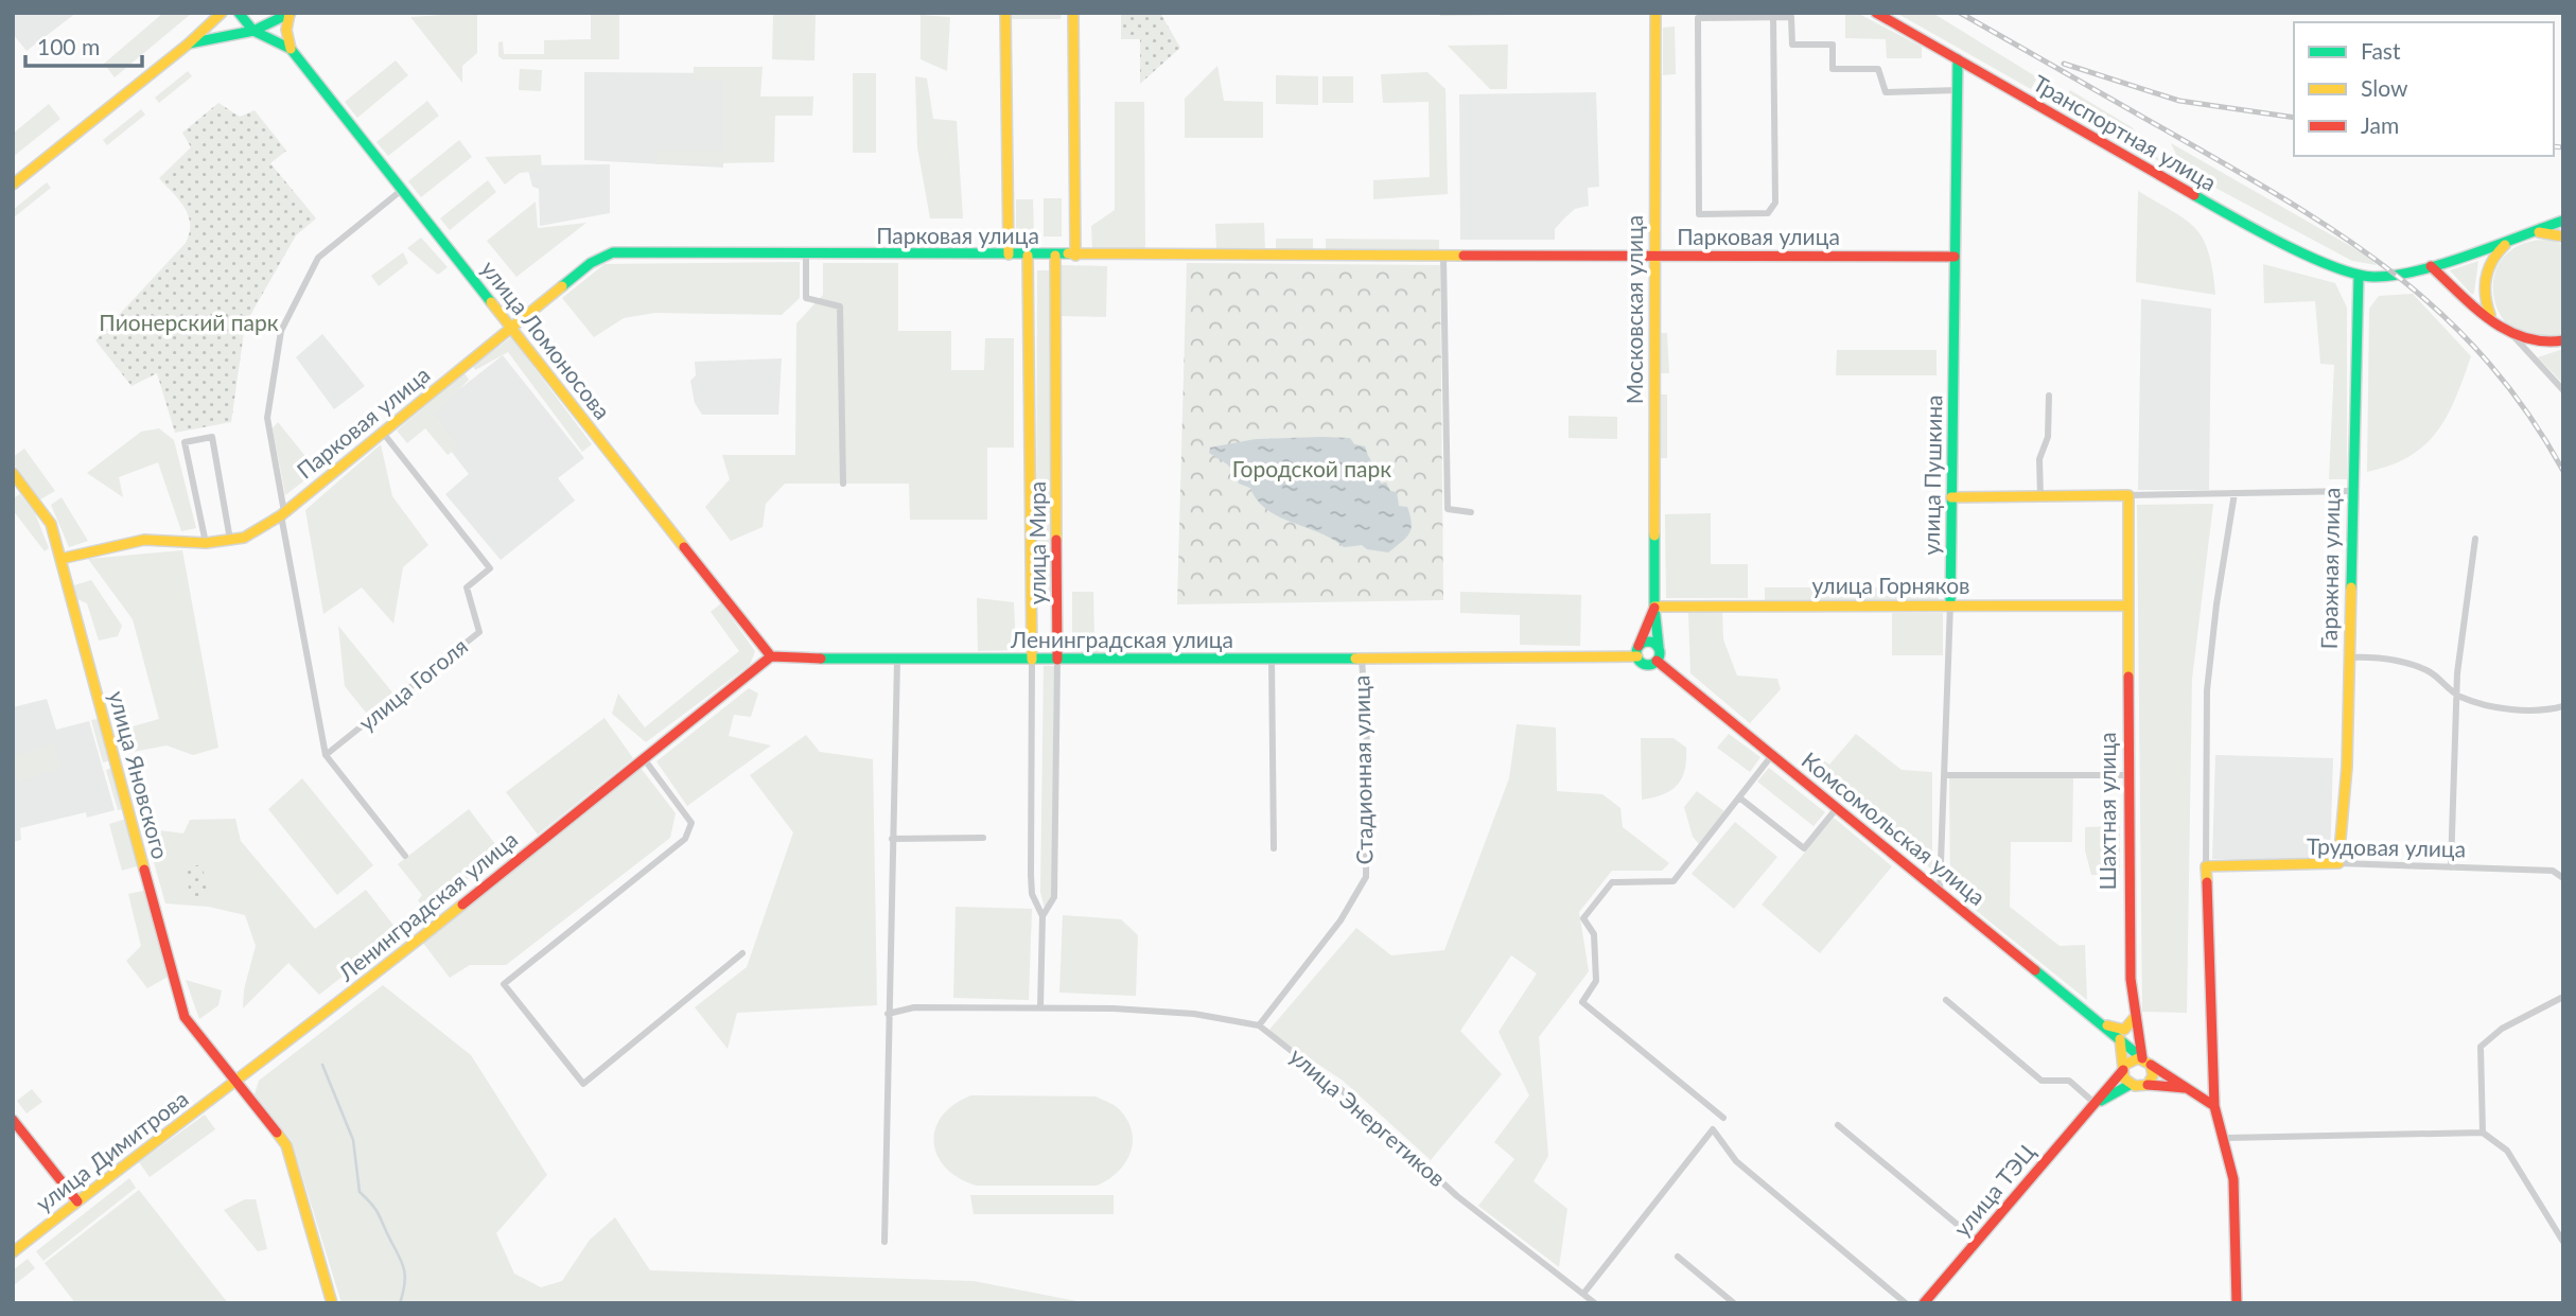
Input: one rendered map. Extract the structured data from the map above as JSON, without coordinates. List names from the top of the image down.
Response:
{
  "streets": {
    "main road": [
      "Транспортная улица",
      "Парковая улица",
      "Московская улица",
      "улица Ломоносова",
      "улица Пушкина",
      "улица Мира",
      "Гаражная улица",
      "улица Горняков",
      "Ленинградская улица",
      "улица Яновского",
      "Шахтная улица",
      "Комсомольская улица",
      "Трудовая улица",
      "улица Димитрова",
      "улица ТЭЦ"
    ],
    "street": ["улица Гоголя", "Стадионная улица", "улица Энергетиков"]
  },
  "crossings": [
    ["Транспортная улица", "улица Пушкина"],
    ["Транспортная улица", "Гаражная улица"],
    ["Парковая улица", "Московская улица"],
    ["Парковая улица", "улица Ломоносова"],
    ["Парковая улица", "улица Пушкина"],
    ["Парковая улица", "улица Мира"],
    ["Парковая улица", "улица Гоголя"],
    ["Парковая улица", "улица Яновского"],
    ["Московская улица", "улица Горняков"],
    ["Московская улица", "Ленинградская улица"],
    ["Московская улица", "Комсомольская улица"],
    ["улица Ломоносова", "Ленинградская улица"],
    ["улица Пушкина", "улица Горняков"],
    ["улица Пушкина", "Комсомольская улица"],
    ["улица Мира", "Ленинградская улица"],
    ["улица Мира", "улица Энергетиков"],
    ["Гаражная улица", "Трудовая улица"],
    ["улица Горняков", "Шахтная улица"],
    ["Ленинградская улица", "Стадионная улица"],
    ["Ленинградская улица", "улица Яновского"],
    ["Ленинградская улица", "улица Димитрова"],
    ["Стадионная улица", "улица Энергетиков"],
    ["улица Яновского", "улица Димитрова"],
    ["Шахтная улица", "Комсомольская улица"],
    ["Шахтная улица", "улица ТЭЦ"],
    ["Комсомольская улица", "улица ТЭЦ"]
  ],
  "parks": ["Пионерский парк", "Городской парк"],
  "legend": ["Fast", "Slow", "Jam"],
  "scale_bar": "100 m"
}
